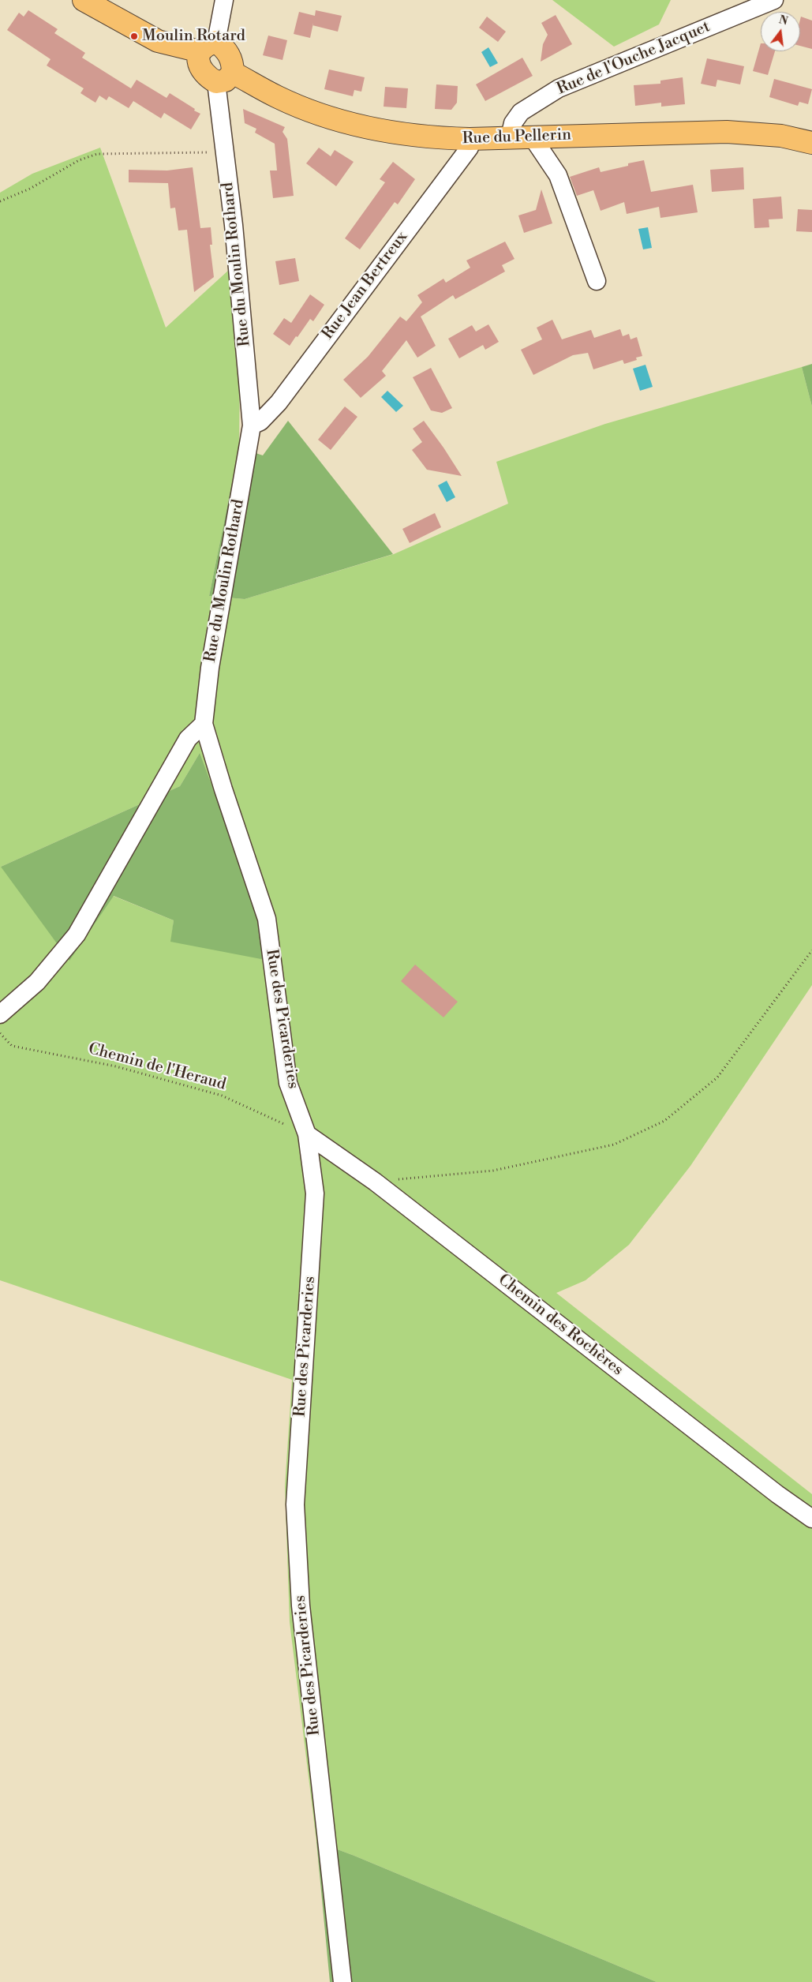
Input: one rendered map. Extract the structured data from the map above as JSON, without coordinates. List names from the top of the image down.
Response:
{
  "streets": {
    "main road": ["Rue du Pellerin"],
    "street": [
      "Rue de l'Ouche Jacquet",
      "Rue du Moulin Rothard",
      "Rue Jean Bertreux",
      "Rue des Picarderies",
      "Chemin des Rochères"
    ],
    "path": ["Chemin de l'Heraud"]
  },
  "crossings": [
    ["Rue de l'Ouche Jacquet", "Rue du Pellerin"],
    ["Rue du Pellerin", "Rue du Moulin Rothard"],
    ["Rue du Pellerin", "Rue Jean Bertreux"],
    ["Rue du Moulin Rothard", "Rue Jean Bertreux"],
    ["Rue du Moulin Rothard", "Rue des Picarderies"],
    ["Rue des Picarderies", "Chemin de l'Heraud"],
    ["Rue des Picarderies", "Chemin des Rochères"],
    ["Chemin de l'Heraud", "Chemin des Rochères"]
  ],
  "places": ["Moulin Rotard"],
  "north": "top"
}
